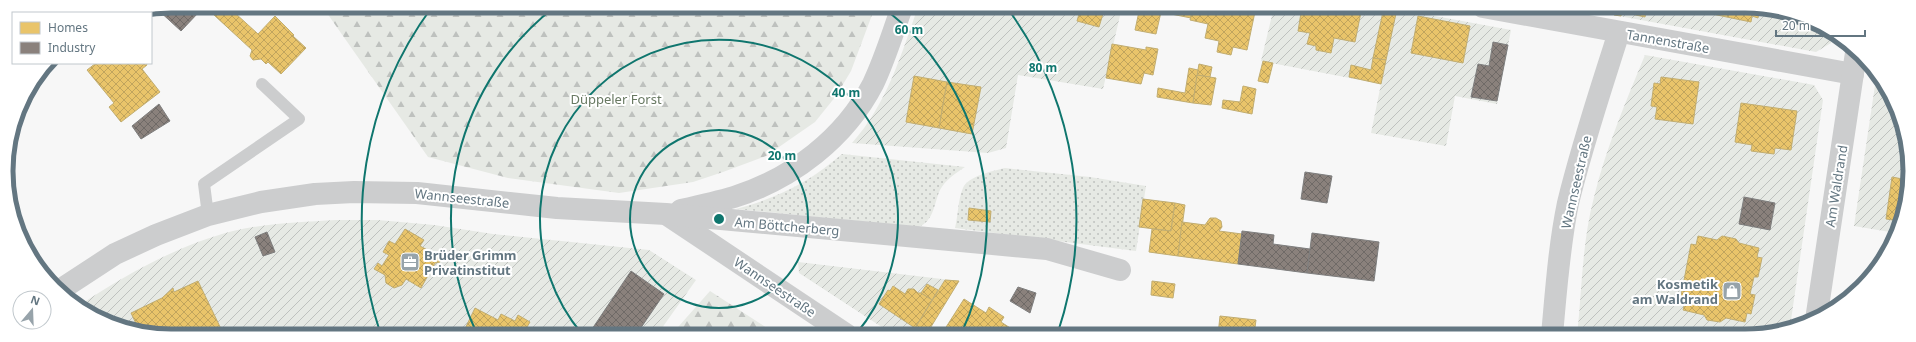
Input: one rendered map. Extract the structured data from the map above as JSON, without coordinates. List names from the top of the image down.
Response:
{
  "streets": {
    "street": [
      "Tannenstraße",
      "Wannseestraße",
      "Am Waldrand",
      "Am Böttcherberg"
    ]
  },
  "crossings": [
    ["Tannenstraße", "Wannseestraße"],
    ["Tannenstraße", "Am Waldrand"],
    ["Wannseestraße", "Am Böttcherberg"]
  ],
  "parks": ["Düppeler Forst"],
  "places": {
    "office": ["Brüder Grimm Privatinstitut"],
    "shop": ["Kosmetik am Waldrand"]
  },
  "legend": ["Homes", "Industry"],
  "scale_bar": "20 m",
  "north": "top",
  "rings": [
    "60 m",
    "80 m",
    "40 m",
    "20 m"
  ]
}
